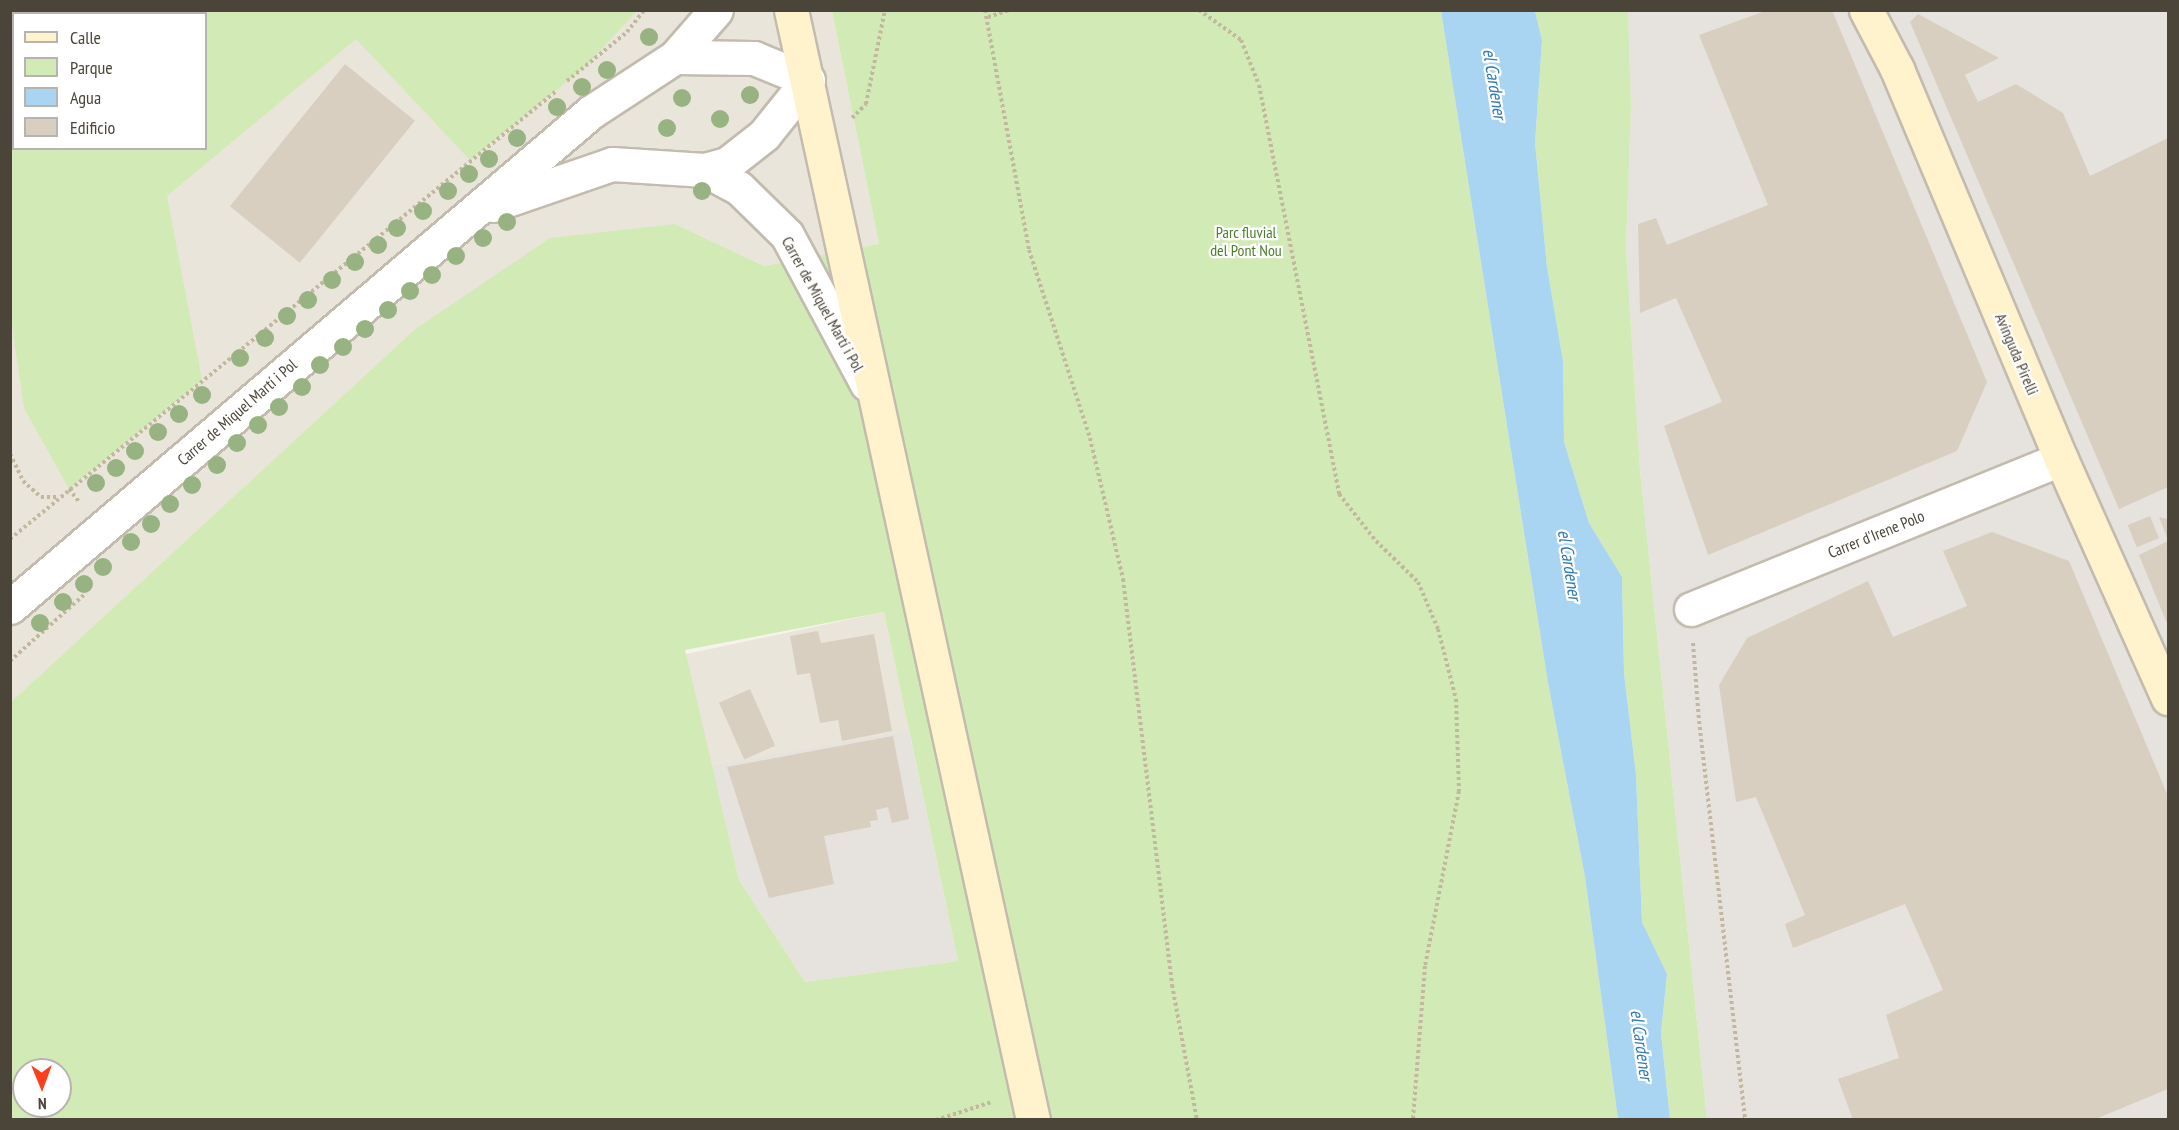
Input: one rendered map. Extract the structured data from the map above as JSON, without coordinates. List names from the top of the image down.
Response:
{
  "streets": {
    "main road": ["Avinguda Pirelli"],
    "street": ["Carrer de Miquel Martí i Pol", "Carrer d'Irene Polo"]
  },
  "crossings": [
    ["Avinguda Pirelli", "Carrer d'Irene Polo"]
  ],
  "water": ["el Cardener"],
  "parks": ["Parc fluvial del Pont Nou"],
  "legend": [
    "Calle",
    "Parque",
    "Agua",
    "Edificio"
  ],
  "north": "bottom"
}
